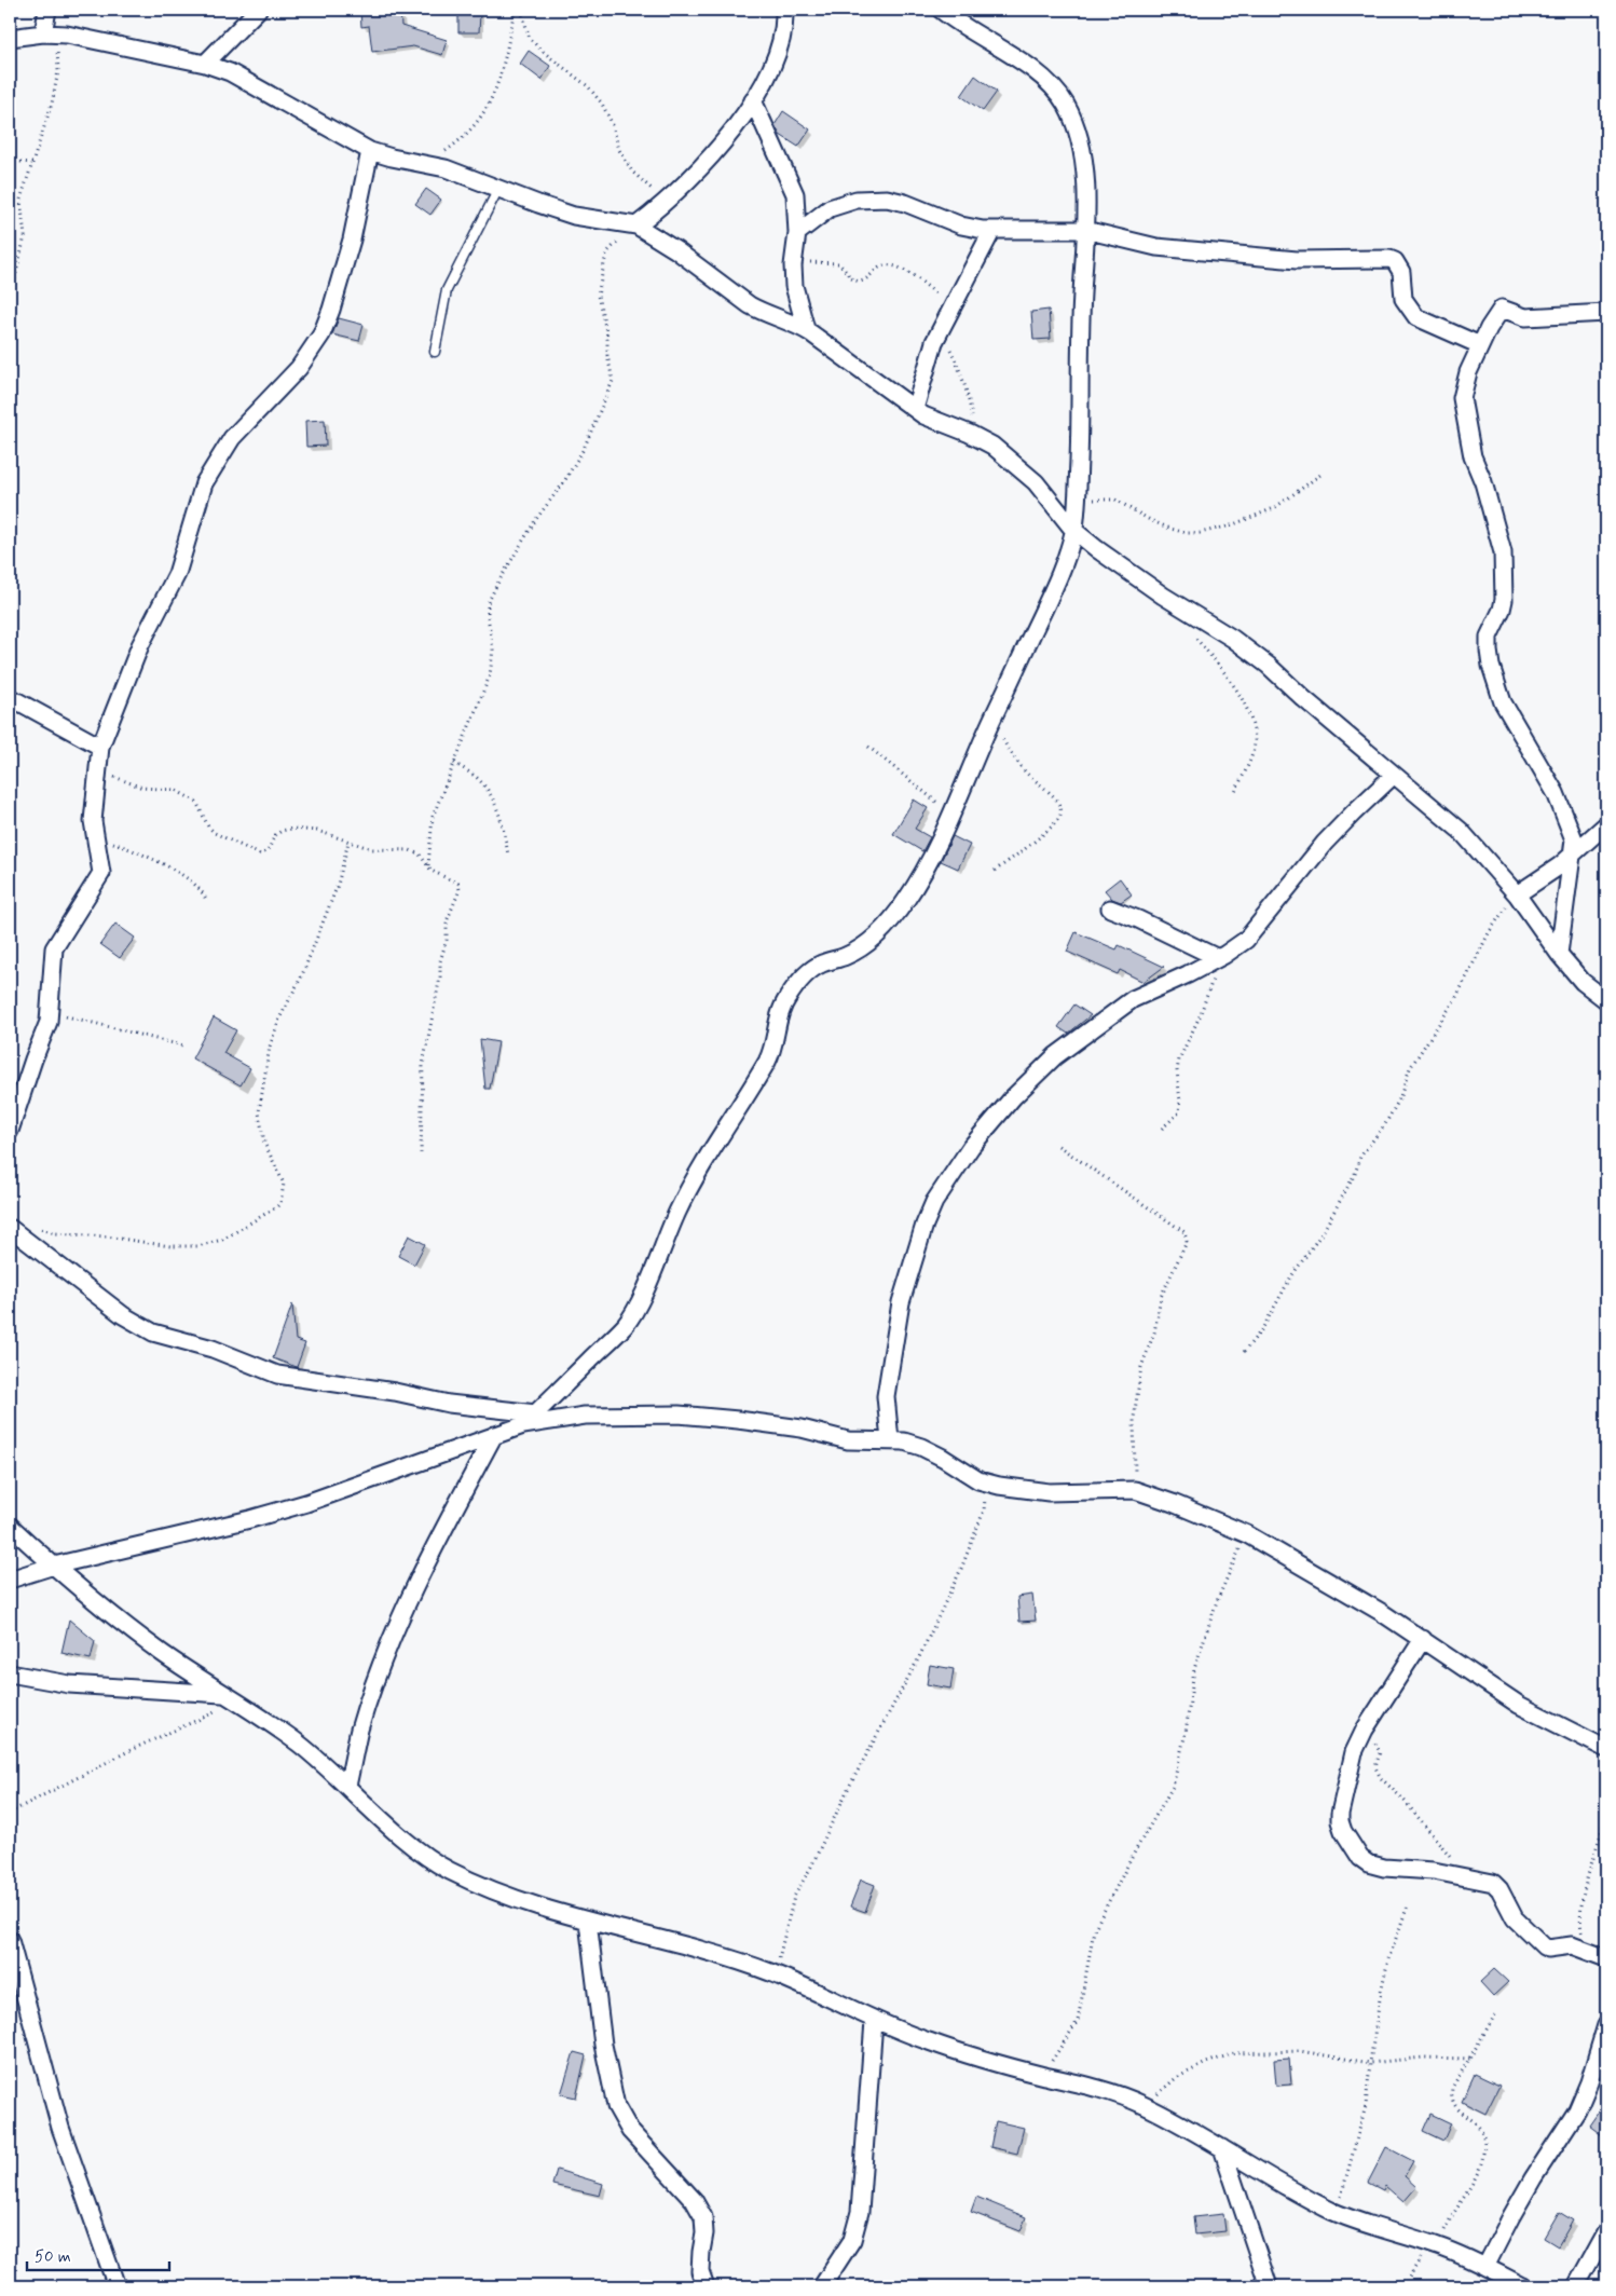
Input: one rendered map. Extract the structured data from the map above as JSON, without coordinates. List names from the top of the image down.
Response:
{
  "scale_bar": "50 m"
}
